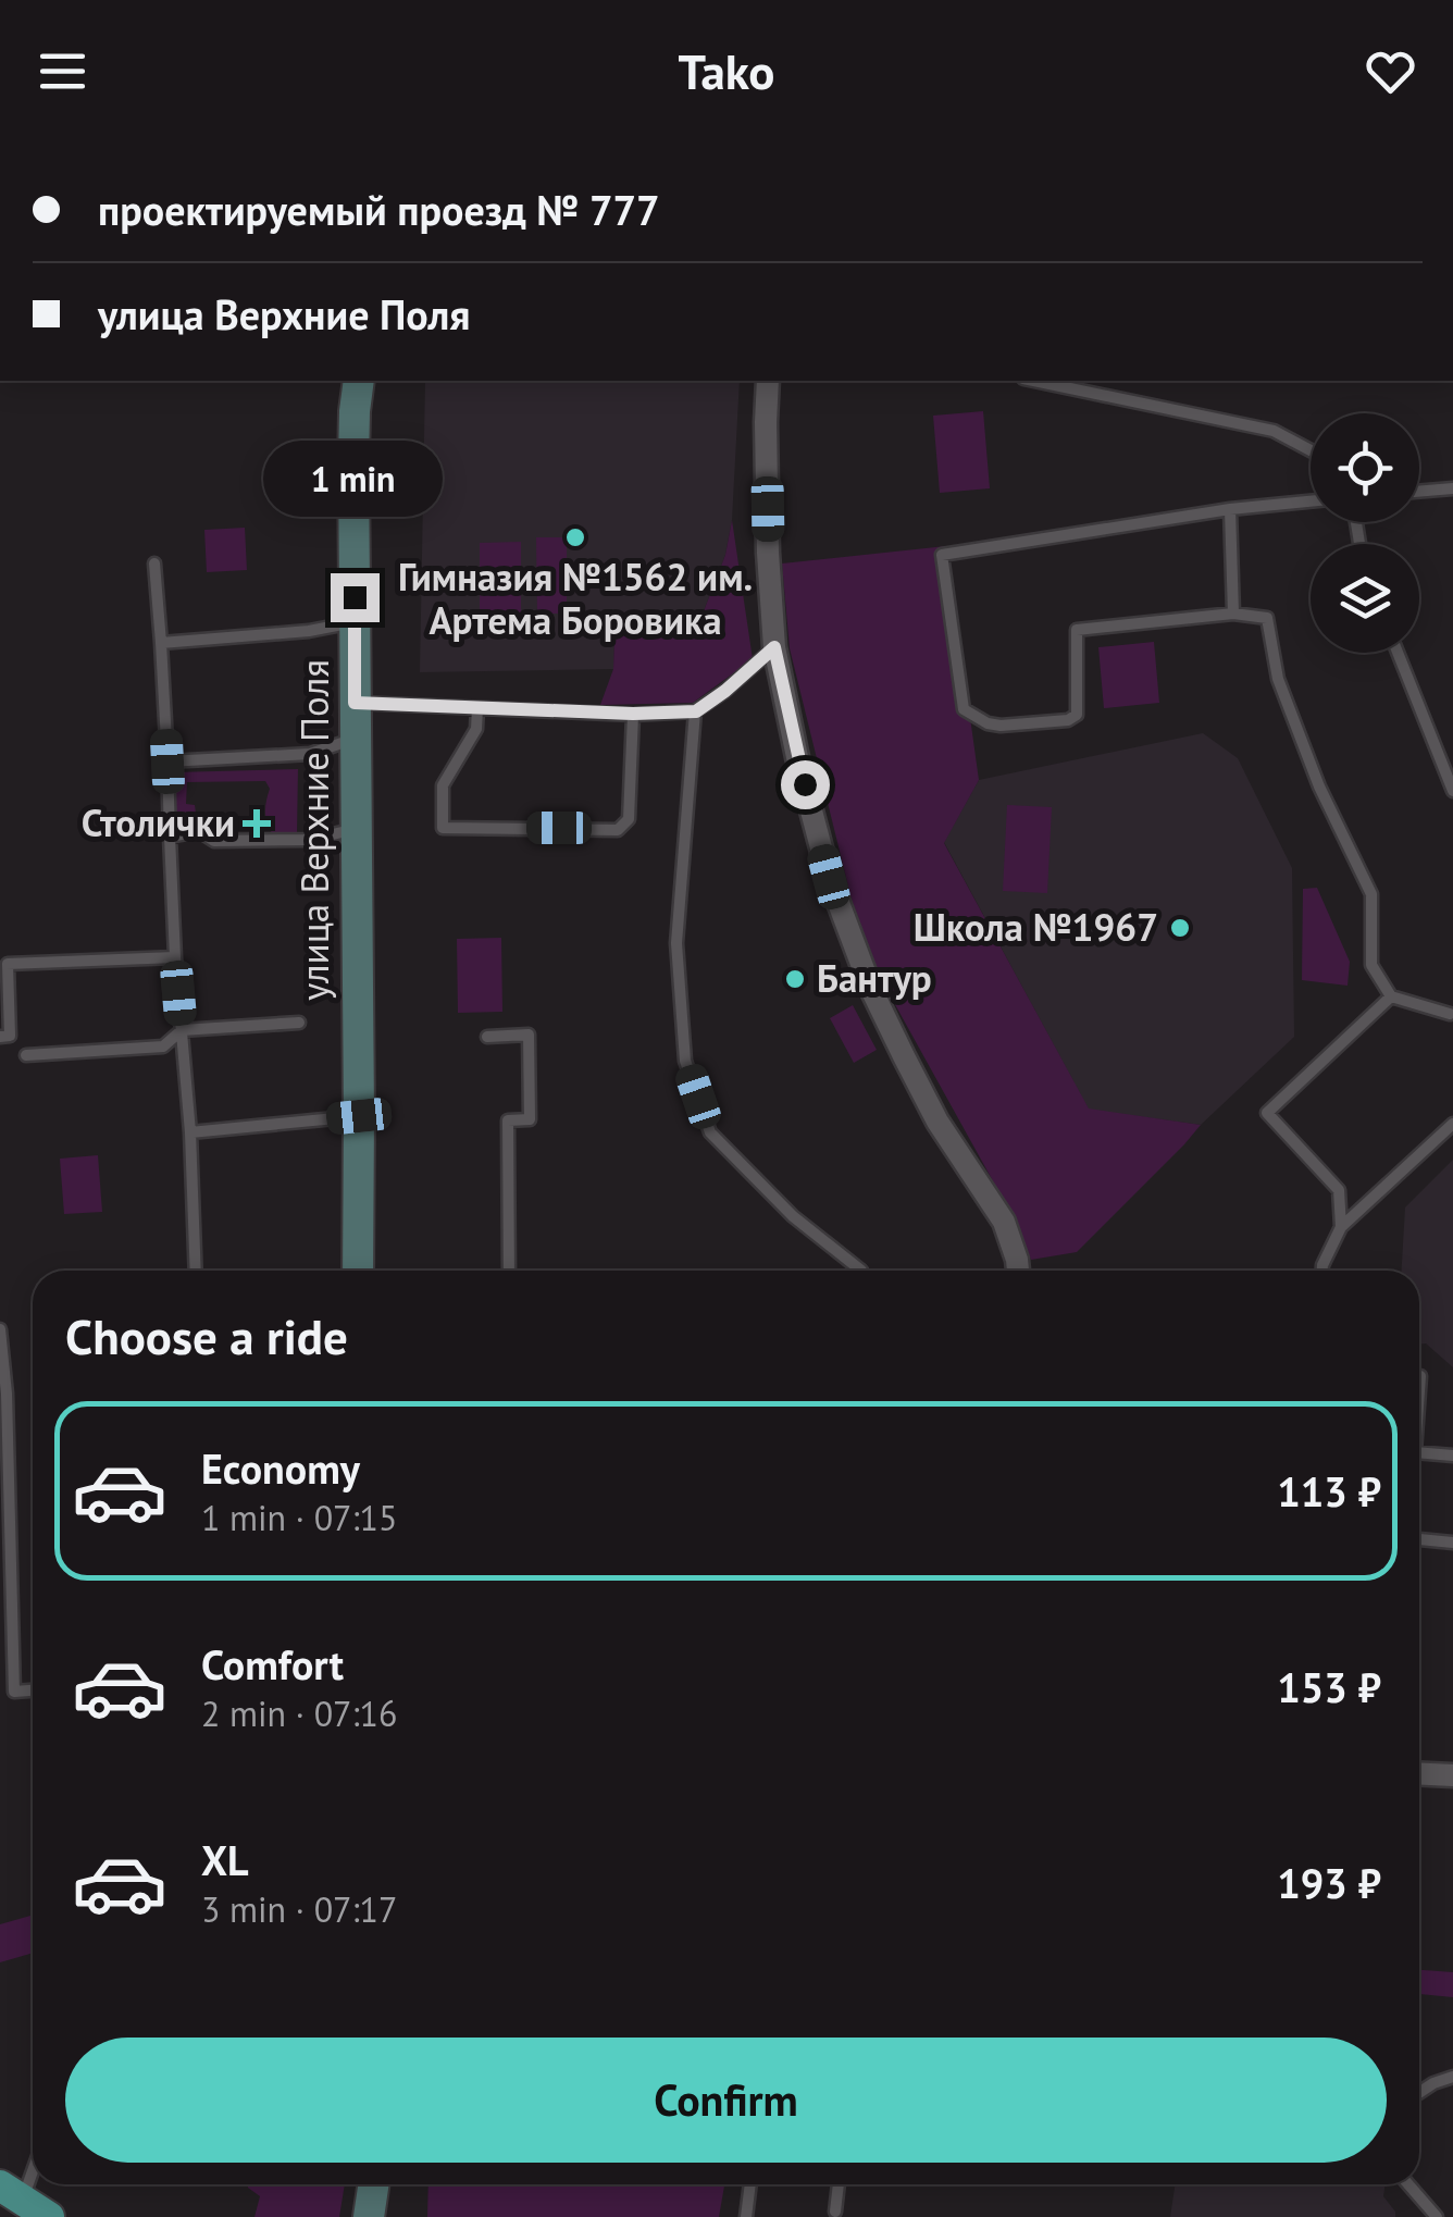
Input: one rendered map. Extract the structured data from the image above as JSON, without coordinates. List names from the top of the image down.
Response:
{
  "streets": {
    "main road": ["улица Верхние Поля"]
  },
  "places": {
    "other": ["Гимназия №1562 им. Артема Боровика", "Школа №1967", "Бантур"],
    "health": ["Столички"]
  },
  "page": {
    "header": "Tako",
    "banner": ["проектируемый проезд № 777", "улица Верхние Поля"],
    "bubble": "1 min",
    "heading": "Choose a ride",
    "list": [
      {
        "name": "Economy",
        "note": "1 min · 07:15",
        "value": "113 ₽"
      },
      {
        "name": "Comfort",
        "note": "2 min · 07:16",
        "value": "153 ₽"
      },
      {
        "name": "XL",
        "note": "3 min · 07:17",
        "value": "193 ₽"
      }
    ],
    "buttons": "Confirm"
  }
}
